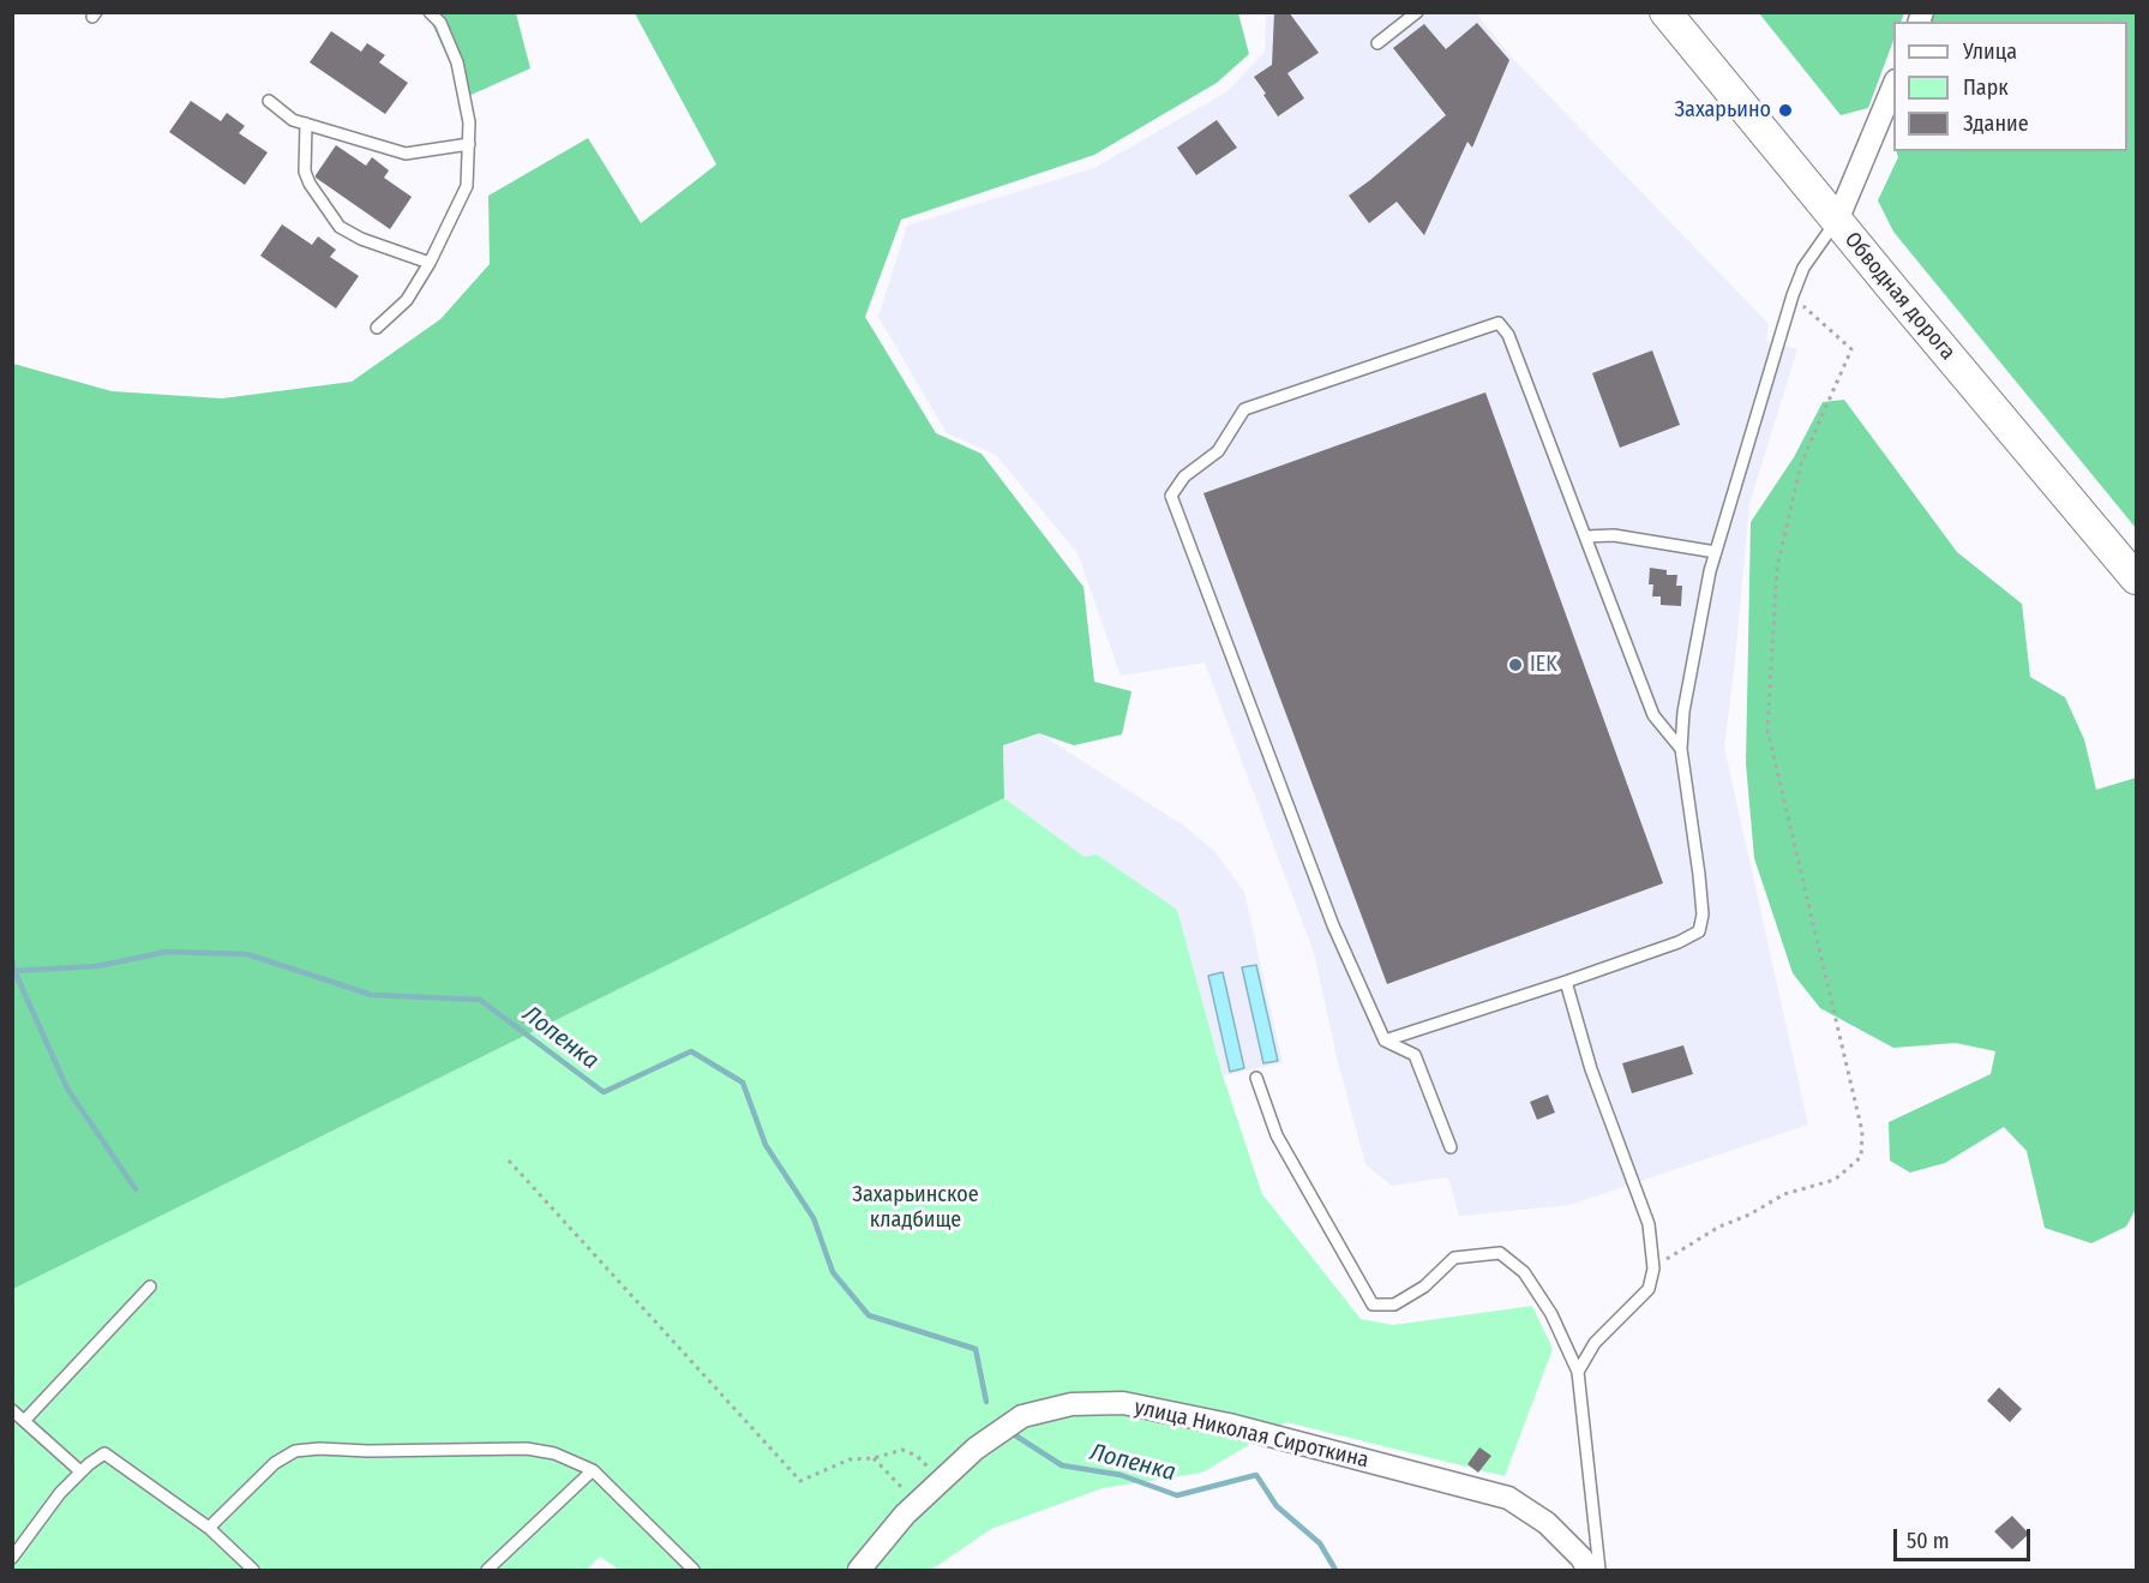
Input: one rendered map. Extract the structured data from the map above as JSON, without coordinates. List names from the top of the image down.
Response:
{
  "streets": {
    "main road": ["Обводная дорога"],
    "street": ["улица Николая Сироткина"]
  },
  "water": ["Лопенка"],
  "parks": ["Захарьинское кладбище"],
  "places": ["Захарьино", "IEK"],
  "legend": ["Улица", "Парк", "Здание"],
  "scale_bar": "50 m"
}
